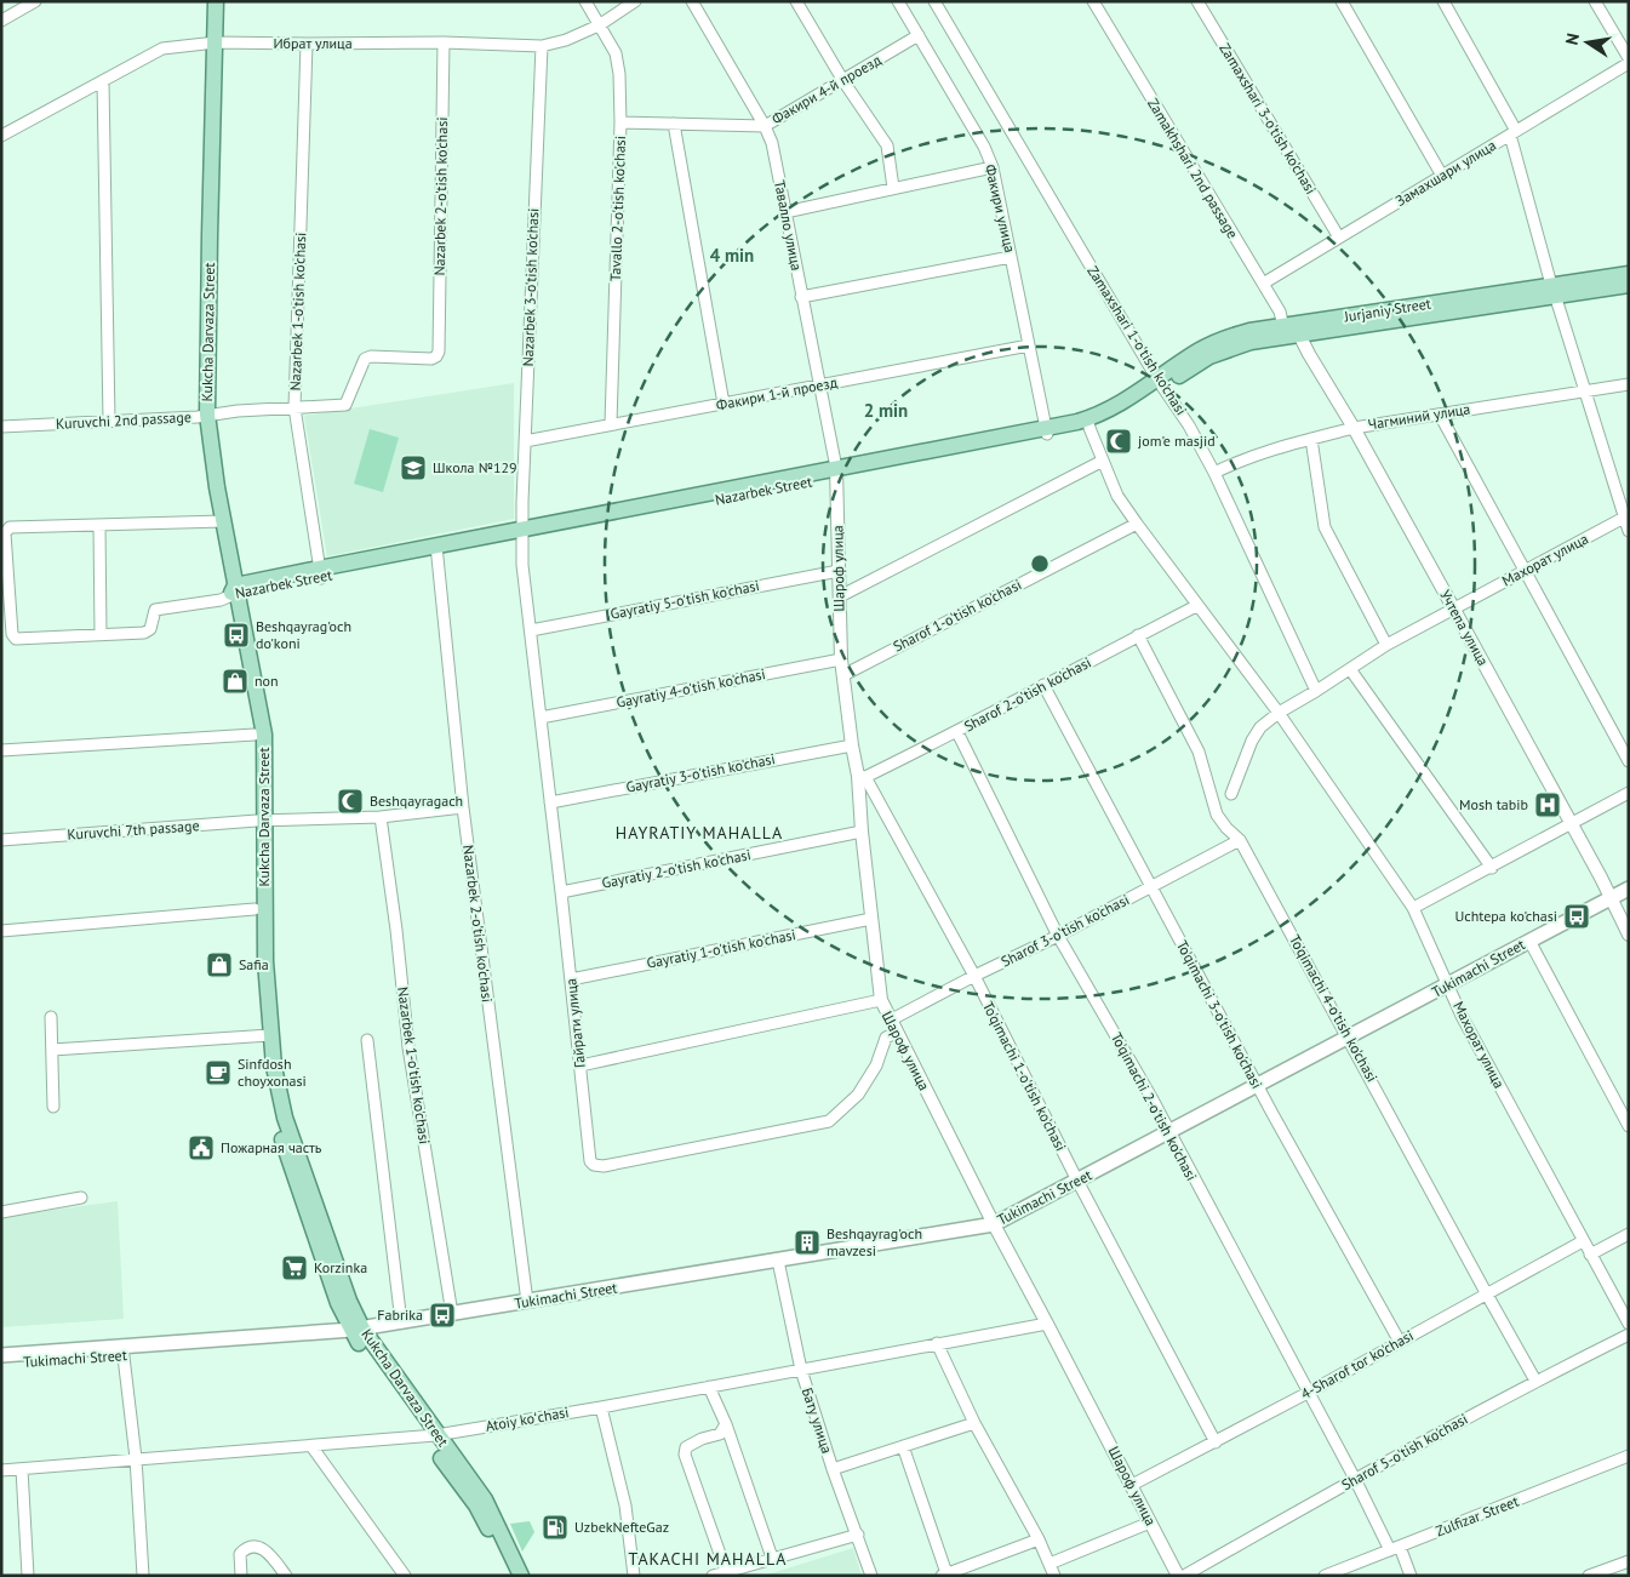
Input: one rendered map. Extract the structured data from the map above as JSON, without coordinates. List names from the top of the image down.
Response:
{
  "streets": {
    "main road": [
      "Jurjaniy Street",
      "Kukcha Darvaza Street",
      "Nazarbek Street",
      "Tukimachi Street"
    ],
    "street": [
      "Ибрат улица",
      "Факири 4-й проезд",
      "Zamaxshari 3-o'tish ko'chasi",
      "Zamakhshari 2nd passage",
      "Замахшари улица",
      "Nazarbek 2-o'tish ko'chasi",
      "Tavallo 2-o'tish ko'chasi",
      "Факири улица",
      "Тавалло улица",
      "Nazarbek 3-o'tish ko'chasi",
      "Nazarbek 1-o'tish ko'chasi",
      "Zamaxshari 1-o'tish ko'chasi",
      "Факири 1-й проезд",
      "Чагминий улица",
      "Kuruvchi 2nd passage",
      "Махорат улица",
      "Шароф улица",
      "Gayratiy 5-o'tish ko'chasi",
      "Sharof 1-o'tish ko'chasi",
      "Учтепа улица",
      "Gayratiy 4-o'tish ko'chasi",
      "Sharof 2-o'tish ko'chasi",
      "Gayratiy 3-o'tish ko'chasi",
      "Kuruvchi 7th passage",
      "Gayratiy 2-o'tish ko'chasi",
      "Sharof 3-o'tish ko'chasi",
      "Gayratiy 1-o'tish ko'chasi",
      "To'qimachi 4-o'tish ko'chasi",
      "To'qimachi 3-o'tish ko'chasi",
      "Гайрати улица",
      "To'qimachi 1-o'tish ko'chasi",
      "To'qimachi 2-o'tish ko'chasi",
      "4-Sharof tor ko'chasi",
      "Atoiy koʻchasi",
      "Бату улица",
      "Sharof 5-o'tish ko'chasi",
      "Zulfizar Street"
    ]
  },
  "crossings": [
    ["Ибрат улица", "Nazarbek 2-o'tish ko'chasi"],
    ["Ибрат улица", "Tavallo 2-o'tish ko'chasi"],
    ["Ибрат улица", "Nazarbek 3-o'tish ko'chasi"],
    ["Ибрат улица", "Nazarbek 1-o'tish ko'chasi"],
    ["Ибрат улица", "Kukcha Darvaza Street"],
    ["Факири 4-й проезд", "Tavallo 2-o'tish ko'chasi"],
    ["Факири 4-й проезд", "Факири улица"],
    ["Факири 4-й проезд", "Тавалло улица"],
    ["Zamaxshari 3-o'tish ko'chasi", "Замахшари улица"],
    ["Zamakhshari 2nd passage", "Замахшари улица"],
    ["Zamakhshari 2nd passage", "Jurjaniy Street"],
    ["Zamakhshari 2nd passage", "Учтепа улица"],
    ["Nazarbek 2-o'tish ko'chasi", "Kuruvchi 2nd passage"],
    ["Nazarbek 2-o'tish ko'chasi", "Nazarbek Street"],
    ["Nazarbek 2-o'tish ko'chasi", "Kuruvchi 7th passage"],
    ["Nazarbek 2-o'tish ko'chasi", "Tukimachi Street"],
    ["Tavallo 2-o'tish ko'chasi", "Факири 1-й проезд"],
    ["Факири улица", "Факири 1-й проезд"],
    ["Факири улица", "Nazarbek Street"],
    ["Тавалло улица", "Факири 1-й проезд"],
    ["Тавалло улица", "Nazarbek Street"],
    ["Тавалло улица", "Шароф улица"],
    ["Nazarbek 3-o'tish ko'chasi", "Факири 1-й проезд"],
    ["Nazarbek 3-o'tish ko'chasi", "Nazarbek Street"],
    ["Nazarbek 3-o'tish ko'chasi", "Гайрати улица"],
    ["Jurjaniy Street", "Zamaxshari 1-o'tish ko'chasi"],
    ["Jurjaniy Street", "Nazarbek Street"],
    ["Jurjaniy Street", "Учтепа улица"],
    ["Nazarbek 1-o'tish ko'chasi", "Kuruvchi 2nd passage"],
    ["Nazarbek 1-o'tish ko'chasi", "Nazarbek Street"],
    ["Nazarbek 1-o'tish ko'chasi", "Kuruvchi 7th passage"],
    ["Nazarbek 1-o'tish ko'chasi", "Tukimachi Street"],
    ["Kukcha Darvaza Street", "Kuruvchi 2nd passage"],
    ["Kukcha Darvaza Street", "Nazarbek Street"],
    ["Kukcha Darvaza Street", "Kuruvchi 7th passage"],
    ["Kukcha Darvaza Street", "Tukimachi Street"],
    ["Kukcha Darvaza Street", "Atoiy koʻchasi"],
    ["Zamaxshari 1-o'tish ko'chasi", "Чагминий улица"],
    ["Zamaxshari 1-o'tish ko'chasi", "Nazarbek Street"],
    ["Zamaxshari 1-o'tish ko'chasi", "Махорат улица"],
    ["Чагминий улица", "Учтепа улица"],
    ["Nazarbek Street", "Махорат улица"],
    ["Nazarbek Street", "Шароф улица"],
    ["Nazarbek Street", "Гайрати улица"],
    ["Махорат улица", "Sharof 1-o'tish ko'chasi"],
    ["Махорат улица", "Учтепа улица"],
    ["Махорат улица", "Sharof 2-o'tish ko'chasi"],
    ["Махорат улица", "Tukimachi Street"],
    ["Махорат улица", "4-Sharof tor ko'chasi"],
    ["Шароф улица", "Gayratiy 5-o'tish ko'chasi"],
    ["Шароф улица", "Sharof 1-o'tish ko'chasi"],
    ["Шароф улица", "Gayratiy 4-o'tish ko'chasi"],
    ["Шароф улица", "Sharof 2-o'tish ko'chasi"],
    ["Шароф улица", "Gayratiy 3-o'tish ko'chasi"],
    ["Шароф улица", "Gayratiy 2-o'tish ko'chasi"],
    ["Шароф улица", "Sharof 3-o'tish ko'chasi"],
    ["Шароф улица", "Gayratiy 1-o'tish ko'chasi"],
    ["Шароф улица", "Tukimachi Street"],
    ["Шароф улица", "Гайрати улица"],
    ["Шароф улица", "To'qimachi 1-o'tish ko'chasi"],
    ["Шароф улица", "4-Sharof tor ko'chasi"],
    ["Шароф улица", "Atoiy koʻchasi"],
    ["Gayratiy 5-o'tish ko'chasi", "Гайрати улица"],
    ["Учтепа улица", "Tukimachi Street"],
    ["Gayratiy 4-o'tish ko'chasi", "Гайрати улица"],
    ["Sharof 2-o'tish ko'chasi", "To'qimachi 4-o'tish ko'chasi"],
    ["Sharof 2-o'tish ko'chasi", "To'qimachi 3-o'tish ko'chasi"],
    ["Sharof 2-o'tish ko'chasi", "To'qimachi 1-o'tish ko'chasi"],
    ["Sharof 2-o'tish ko'chasi", "To'qimachi 2-o'tish ko'chasi"],
    ["Gayratiy 3-o'tish ko'chasi", "Гайрати улица"],
    ["Gayratiy 2-o'tish ko'chasi", "Гайрати улица"],
    ["Sharof 3-o'tish ko'chasi", "To'qimachi 4-o'tish ko'chasi"],
    ["Sharof 3-o'tish ko'chasi", "To'qimachi 3-o'tish ko'chasi"],
    ["Sharof 3-o'tish ko'chasi", "To'qimachi 1-o'tish ko'chasi"],
    ["Sharof 3-o'tish ko'chasi", "To'qimachi 2-o'tish ko'chasi"],
    ["Gayratiy 1-o'tish ko'chasi", "Гайрати улица"],
    ["Tukimachi Street", "To'qimachi 4-o'tish ko'chasi"],
    ["Tukimachi Street", "To'qimachi 3-o'tish ko'chasi"],
    ["Tukimachi Street", "To'qimachi 1-o'tish ko'chasi"],
    ["Tukimachi Street", "To'qimachi 2-o'tish ko'chasi"],
    ["Tukimachi Street", "Бату улица"],
    ["To'qimachi 4-o'tish ko'chasi", "4-Sharof tor ko'chasi"],
    ["To'qimachi 4-o'tish ko'chasi", "Sharof 5-o'tish ko'chasi"],
    ["To'qimachi 3-o'tish ko'chasi", "4-Sharof tor ko'chasi"],
    ["To'qimachi 1-o'tish ko'chasi", "4-Sharof tor ko'chasi"],
    ["To'qimachi 2-o'tish ko'chasi", "4-Sharof tor ko'chasi"],
    ["To'qimachi 2-o'tish ko'chasi", "Sharof 5-o'tish ko'chasi"],
    ["To'qimachi 2-o'tish ko'chasi", "Zulfizar Street"],
    ["Atoiy koʻchasi", "Бату улица"]
  ],
  "districts": ["HAYRATIY MAHALLA", "TAKACHI MAHALLA"],
  "places": {
    "mosque": ["jom'e masjid", "Beshqayragach"],
    "school or university": ["Школа №129"],
    "bus stop": ["Beshqayrag'och do'koni", "Uchtepa ko'chasi", "Fabrika"],
    "shop": ["non", "Safia"],
    "hospital": ["Mosh tabib"],
    "cafe": ["Sinfdosh choyxonasi"],
    "public building": ["Пожарная часть"],
    "building": ["Beshqayrag'och mavzesi"],
    "supermarket": ["Korzinka"],
    "fuel station": ["UzbekNefteGaz"]
  },
  "north": "left",
  "rings": ["4 min", "2 min"]
}
